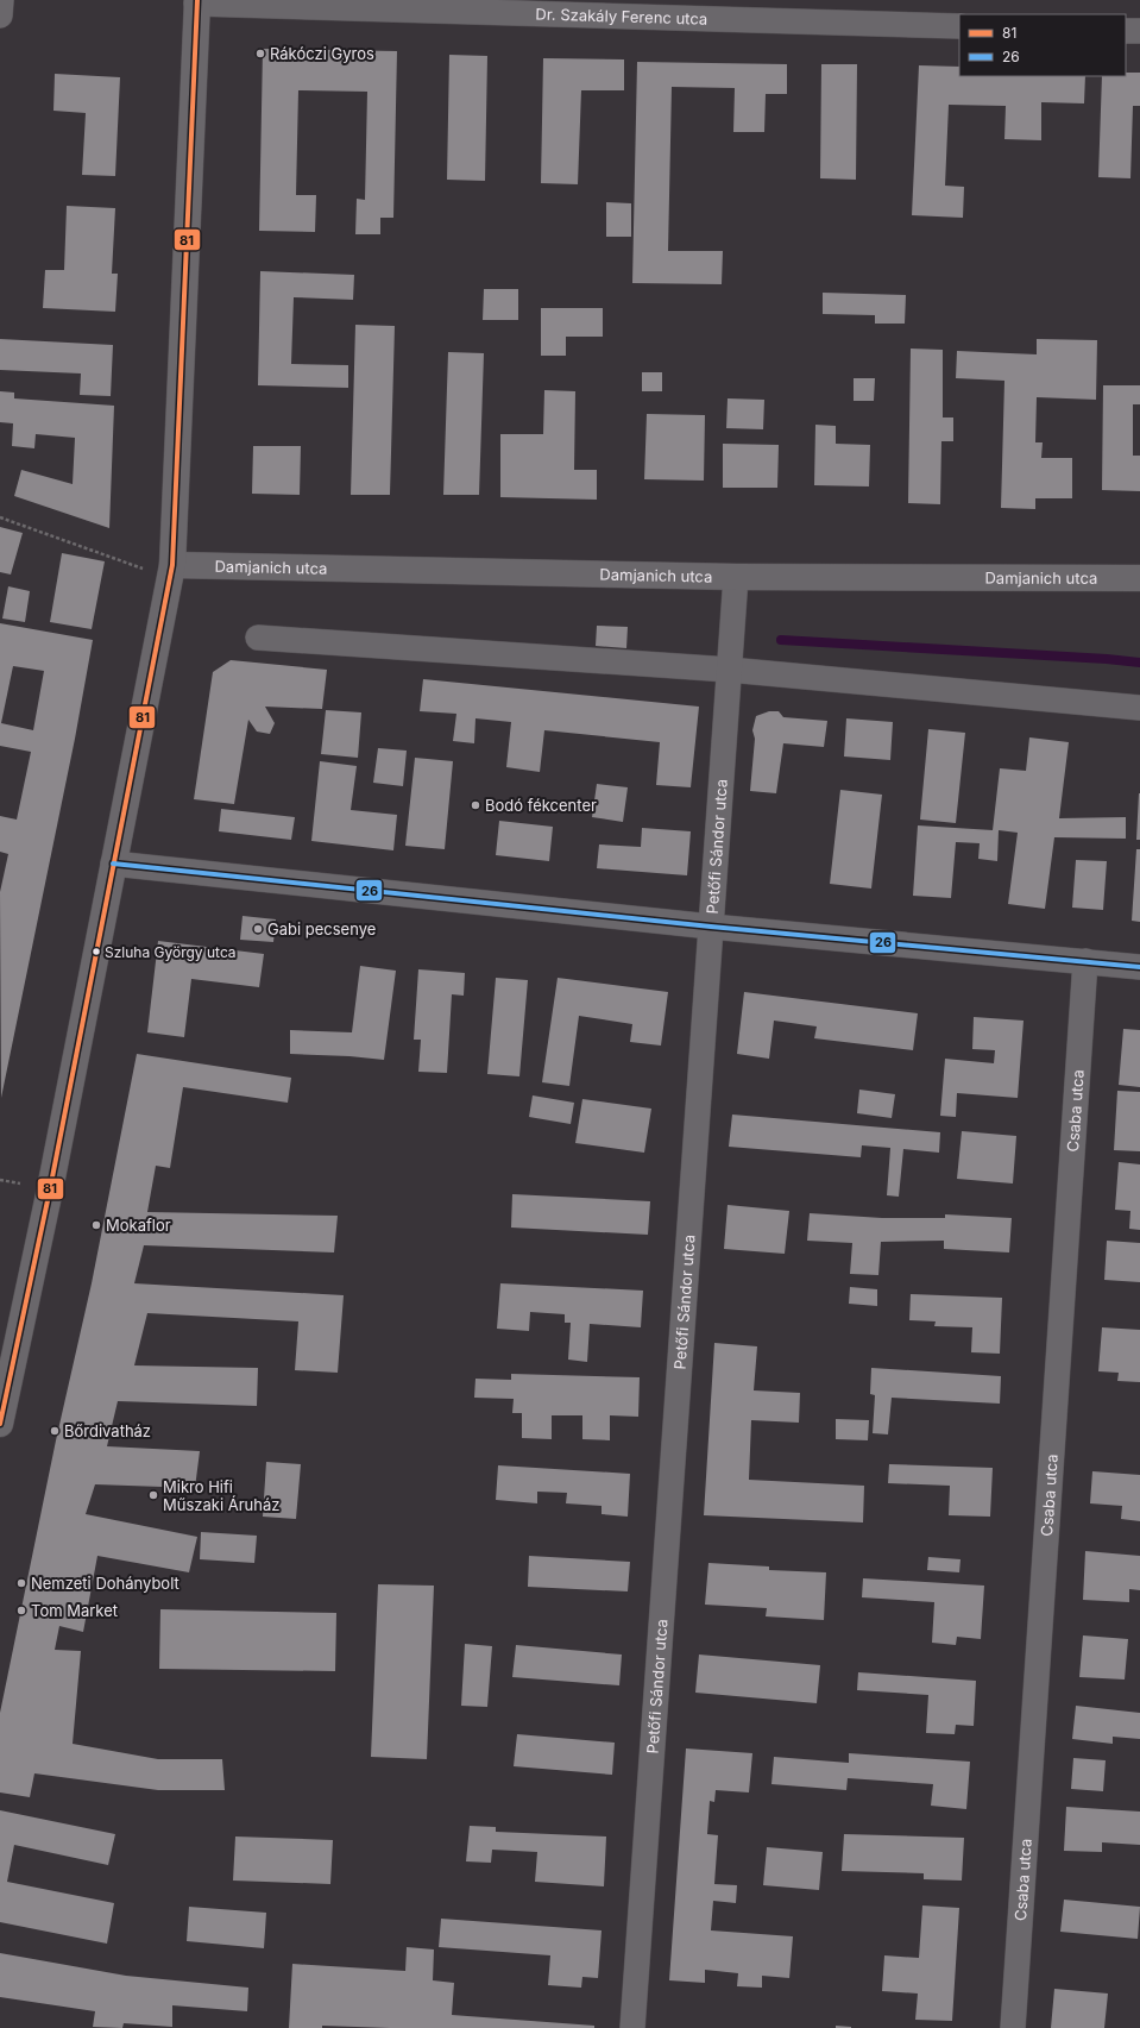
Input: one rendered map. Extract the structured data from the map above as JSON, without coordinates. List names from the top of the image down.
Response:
{
  "streets": {
    "street": [
      "Dr. Szakály Ferenc utca",
      "Damjanich utca",
      "Petőfi Sándor utca",
      "Csaba utca"
    ]
  },
  "crossings": [
    ["Damjanich utca", "Petőfi Sándor utca"]
  ],
  "places": [
    "Rákóczi Gyros",
    "Bodó fékcenter",
    "Gabi pecsenye",
    "Szluha György utca",
    "Mokaflor",
    "Bőrdivatház",
    "Mikro Hifi Műszaki Áruház",
    "Nemzeti Dohánybolt",
    "Tom Market"
  ],
  "lines": ["transit line 81", "transit line 26"],
  "legend": ["81", "26"]
}
